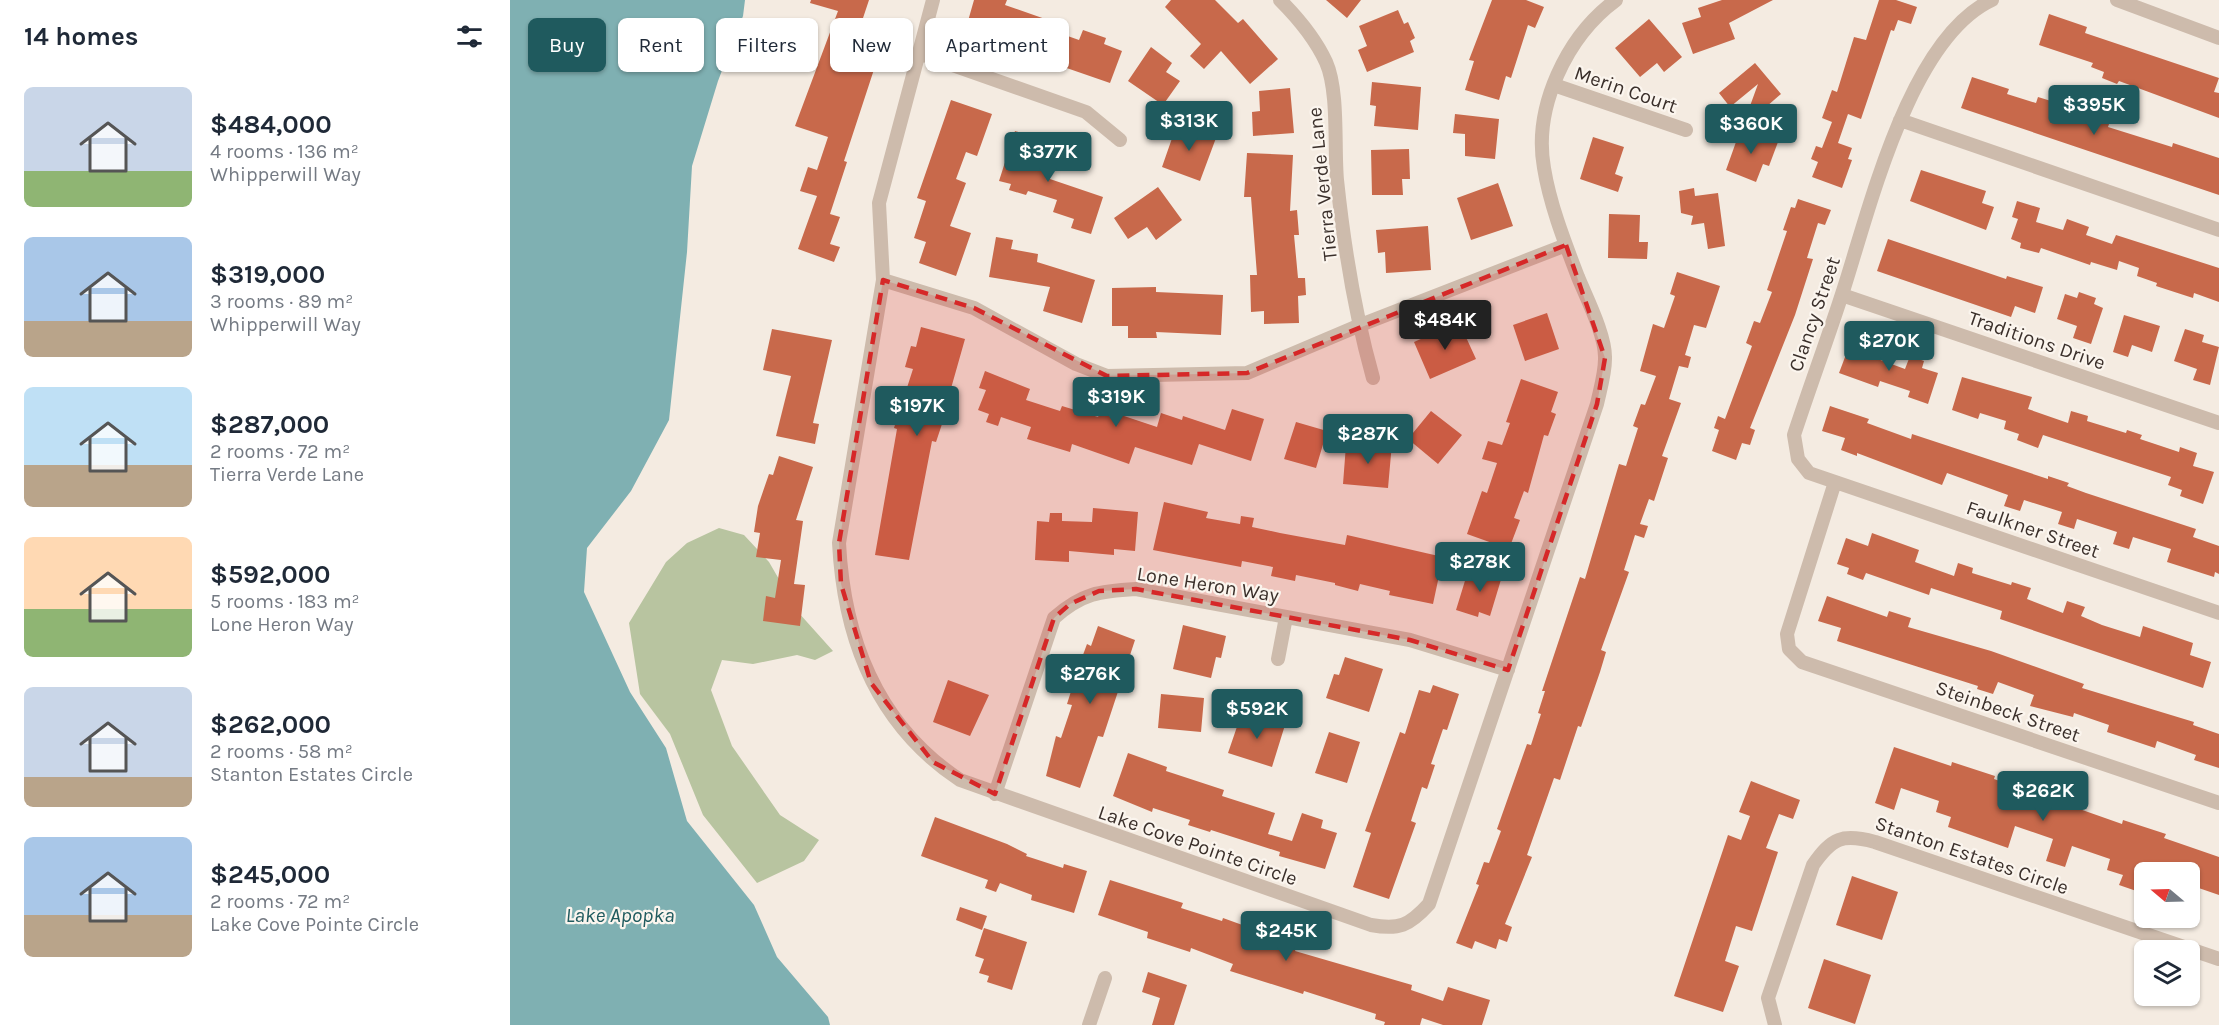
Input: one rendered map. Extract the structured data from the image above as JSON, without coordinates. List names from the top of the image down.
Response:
{
  "streets": {
    "street": [
      "Merin Court",
      "Tierra Verde Lane",
      "Clancy Street",
      "Traditions Drive",
      "Faulkner Street",
      "Lone Heron Way",
      "Steinbeck Street",
      "Lake Cove Pointe Circle",
      "Stanton Estates Circle"
    ]
  },
  "crossings": [
    ["Merin Court", "Lake Cove Pointe Circle"],
    ["Clancy Street", "Traditions Drive"],
    ["Clancy Street", "Faulkner Street"],
    ["Clancy Street", "Steinbeck Street"],
    ["Faulkner Street", "Steinbeck Street"],
    ["Lone Heron Way", "Lake Cove Pointe Circle"]
  ],
  "water": ["Lake Apopka"],
  "north": "left",
  "page": {
    "heading": "14 homes",
    "chip": [
      "Buy",
      "Rent",
      "Filters",
      "New",
      "Apartment"
    ],
    "list": [
      {
        "name": "$484,000",
        "note": "4 rooms · 136 m² · Whipperwill Way"
      },
      {
        "name": "$319,000",
        "note": "3 rooms · 89 m² · Whipperwill Way"
      },
      {
        "name": "$287,000",
        "note": "2 rooms · 72 m² · Tierra Verde Lane"
      },
      {
        "name": "$592,000",
        "note": "5 rooms · 183 m² · Lone Heron Way"
      },
      {
        "name": "$262,000",
        "note": "2 rooms · 58 m² · Stanton Estates Circle"
      },
      {
        "name": "$245,000",
        "note": "2 rooms · 72 m² · Lake Cove Pointe Circle"
      }
    ],
    "price": [
      "$395K",
      "$313K",
      "$360K",
      "$377K",
      "$484K",
      "$270K",
      "$319K",
      "$197K",
      "$287K",
      "$278K",
      "$276K",
      "$592K",
      "$262K",
      "$245K"
    ]
  }
}
